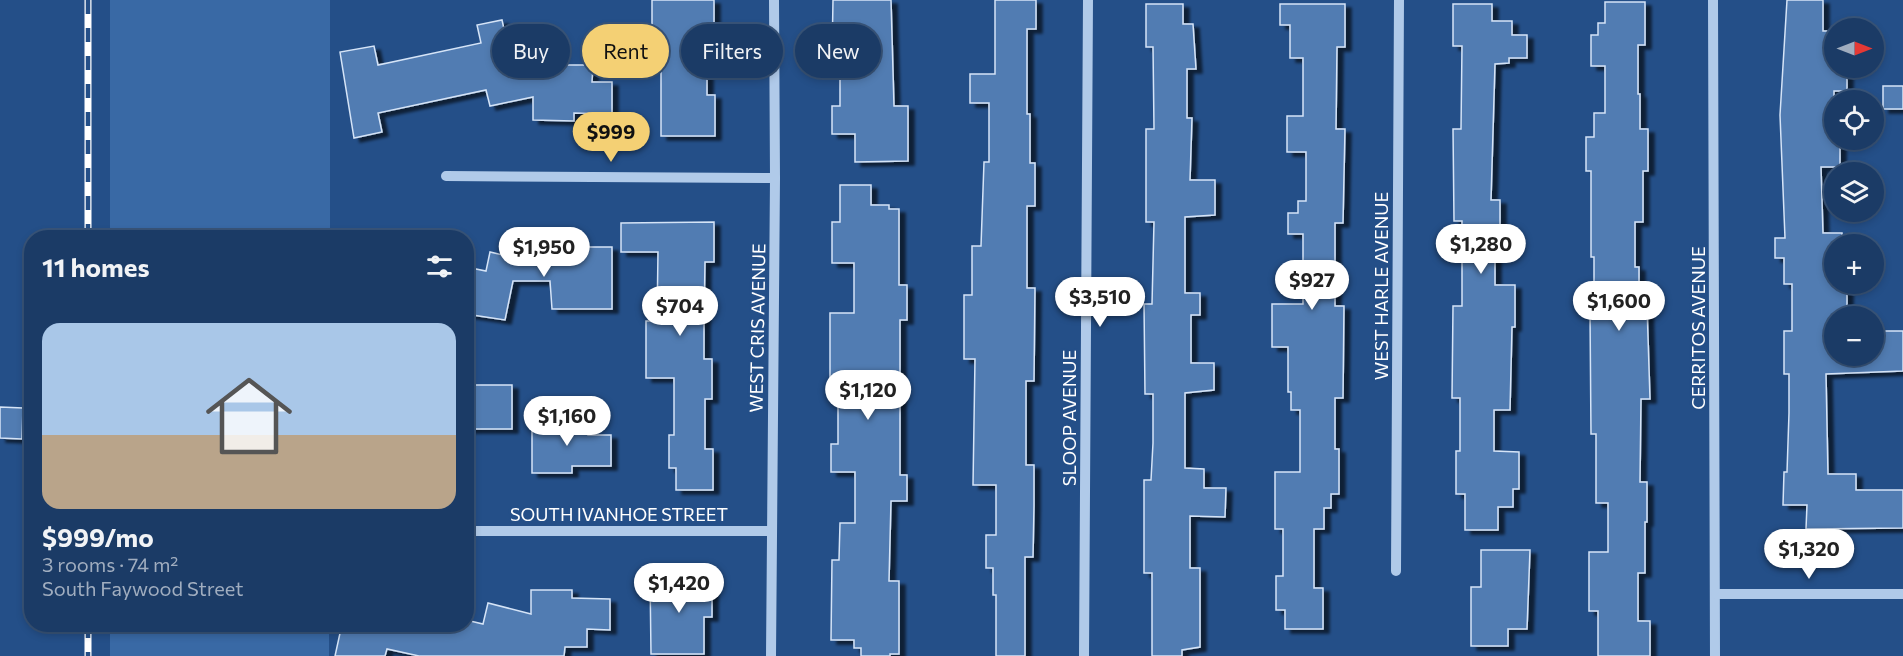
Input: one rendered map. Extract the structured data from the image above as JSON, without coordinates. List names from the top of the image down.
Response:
{
  "streets": {
    "street": [
      "WEST HARLE AVENUE",
      "WEST CRIS AVENUE",
      "CERRITOS AVENUE",
      "SLOOP AVENUE",
      "SOUTH IVANHOE STREET"
    ]
  },
  "crossings": [
    ["WEST CRIS AVENUE", "SOUTH IVANHOE STREET"]
  ],
  "north": "right",
  "page": {
    "map_buttons": ["+", "−"],
    "chip": [
      "Buy",
      "Rent",
      "Filters",
      "New"
    ],
    "price": [
      "$999",
      "$1,280",
      "$1,950",
      "$927",
      "$3,510",
      "$1,600",
      "$704",
      "$1,120",
      "$1,160",
      "$1,320",
      "$1,420"
    ],
    "heading": "11 homes",
    "list": [
      {
        "name": "$999/mo",
        "note": "3 rooms · 74 m² · South Faywood Street"
      }
    ]
  }
}
